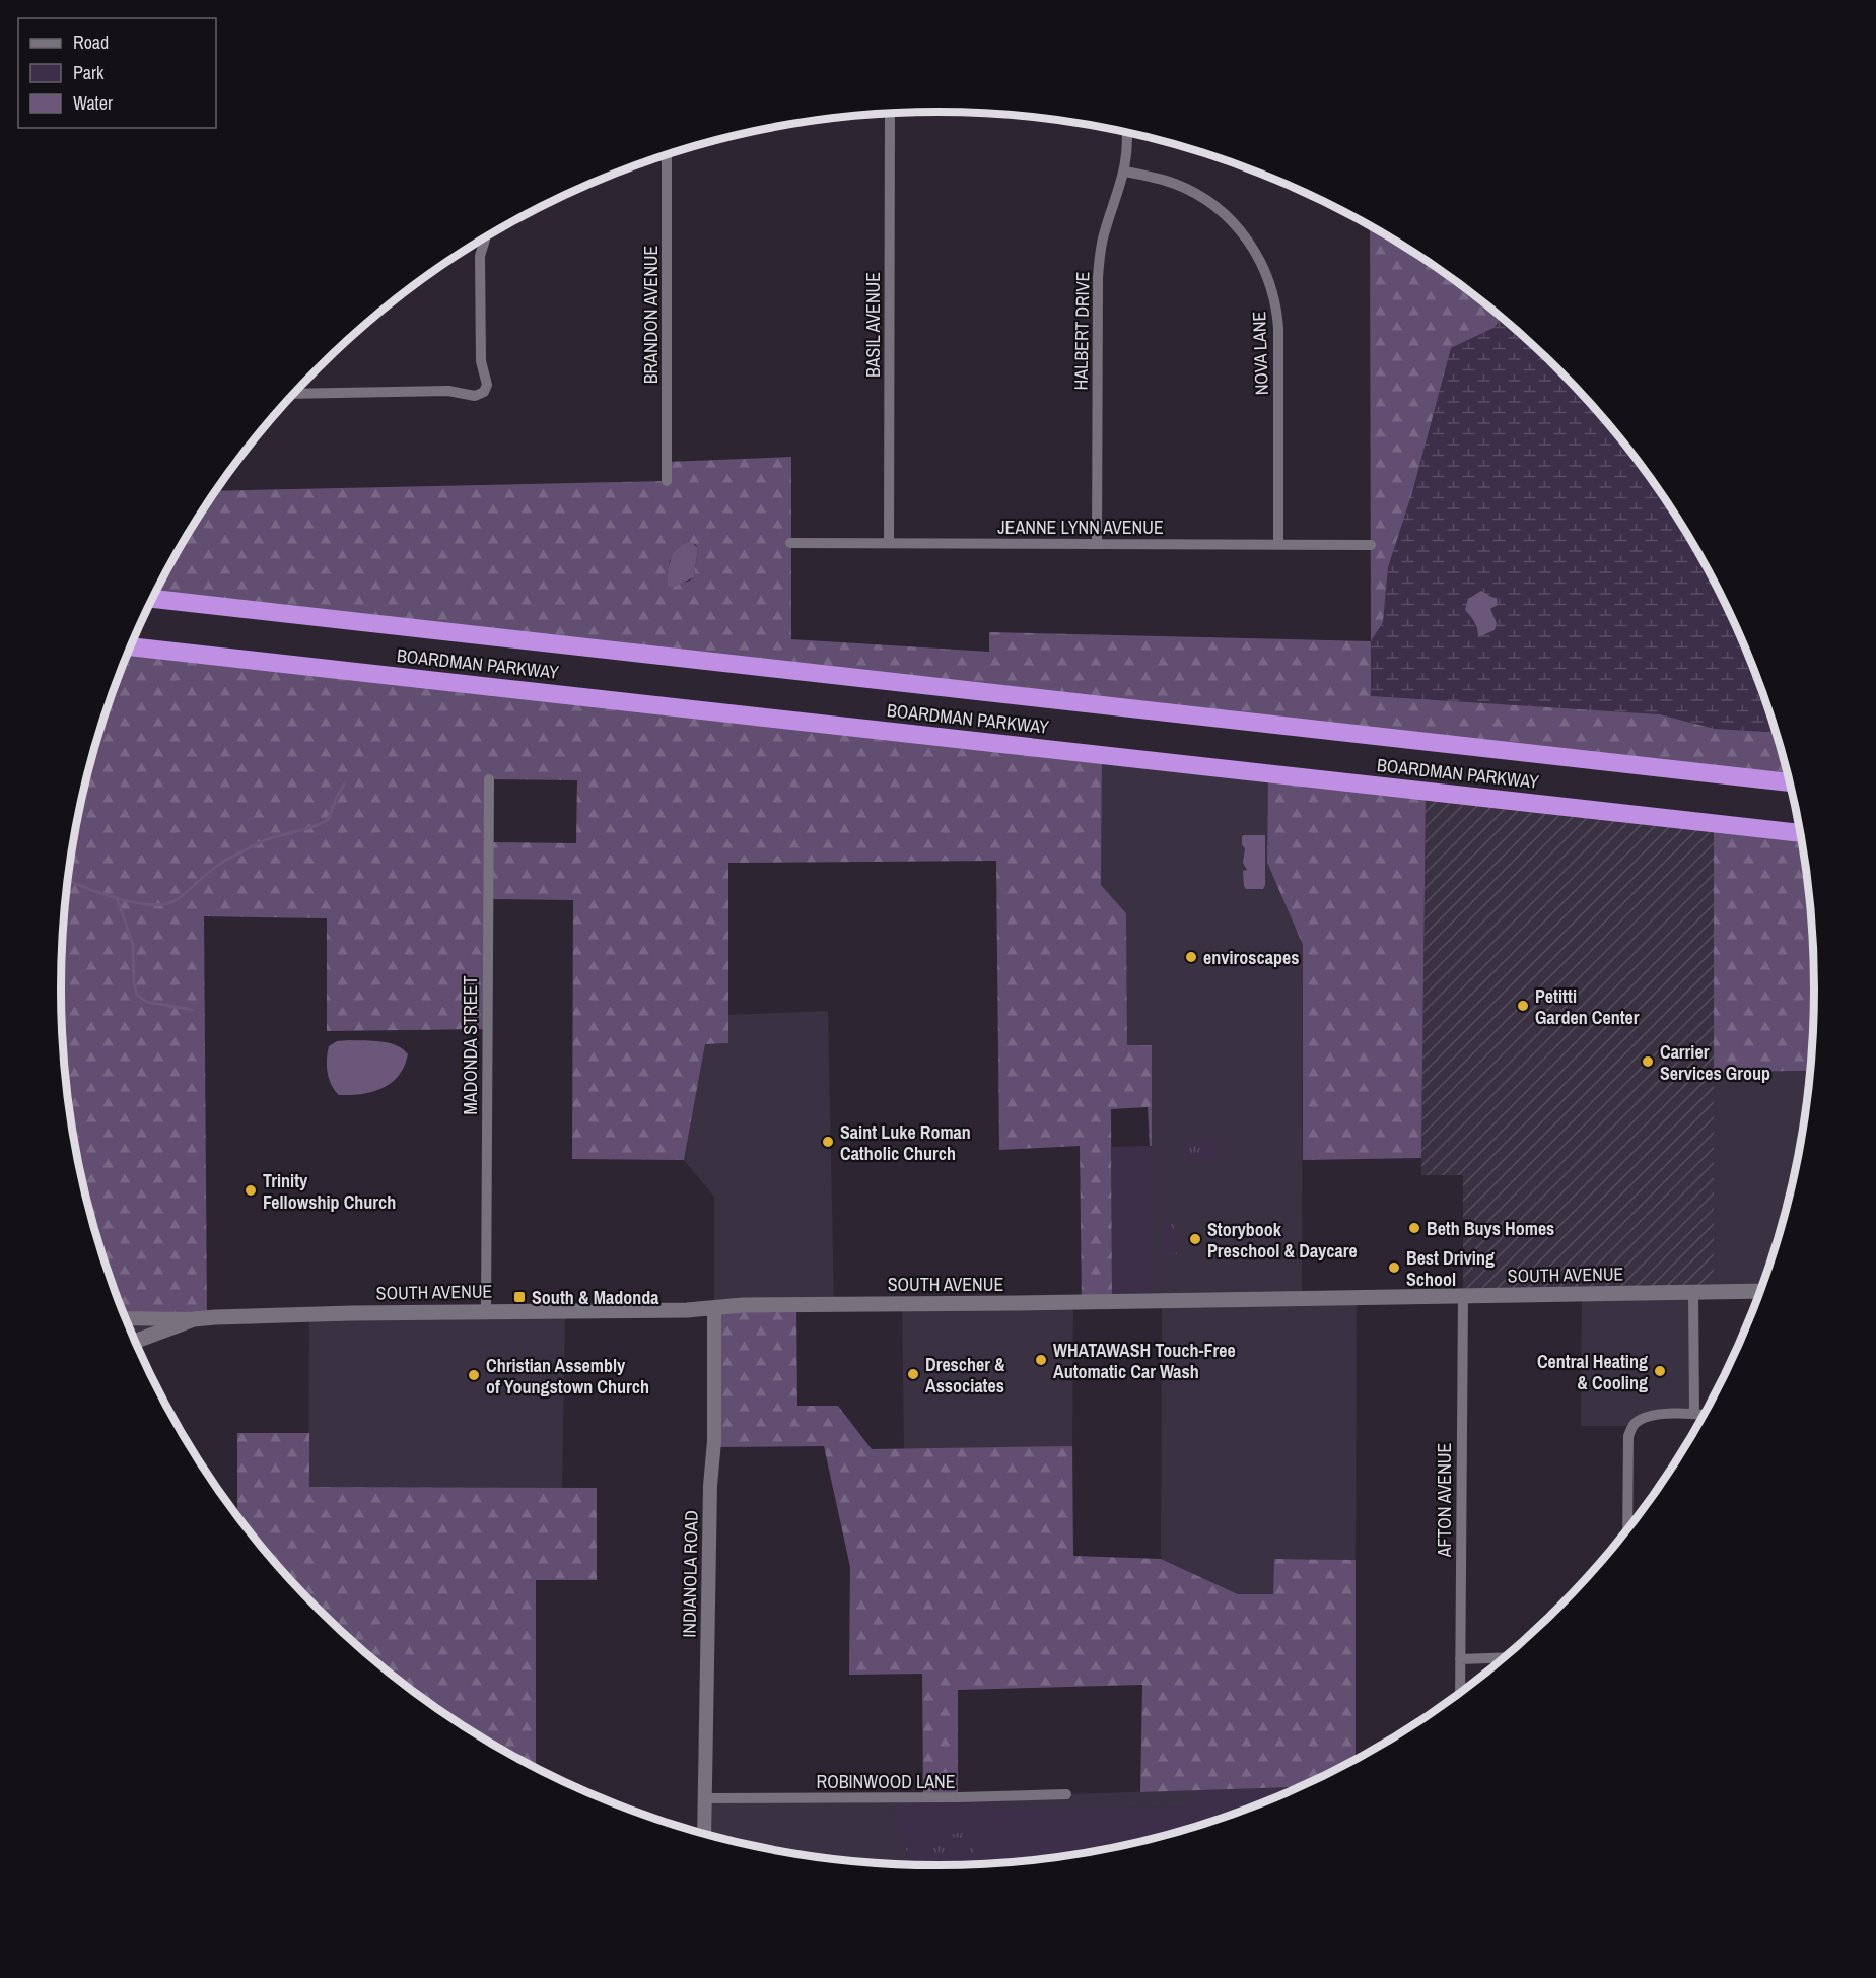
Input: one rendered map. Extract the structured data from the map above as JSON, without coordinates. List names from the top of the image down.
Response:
{
  "streets": {
    "highway": ["BOARDMAN PARKWAY"],
    "main road": ["SOUTH AVENUE"],
    "street": [
      "BRANDON AVENUE",
      "BASIL AVENUE",
      "HALBERT DRIVE",
      "NOVA LANE",
      "JEANNE LYNN AVENUE",
      "MADONDA STREET",
      "AFTON AVENUE",
      "INDIANOLA ROAD",
      "ROBINWOOD LANE"
    ]
  },
  "crossings": [
    ["BASIL AVENUE", "JEANNE LYNN AVENUE"],
    ["HALBERT DRIVE", "NOVA LANE"],
    ["HALBERT DRIVE", "JEANNE LYNN AVENUE"],
    ["NOVA LANE", "JEANNE LYNN AVENUE"],
    ["MADONDA STREET", "SOUTH AVENUE"],
    ["SOUTH AVENUE", "AFTON AVENUE"],
    ["SOUTH AVENUE", "INDIANOLA ROAD"],
    ["INDIANOLA ROAD", "ROBINWOOD LANE"]
  ],
  "places": {
    "other": [
      "enviroscapes",
      "Petitti Garden Center",
      "Carrier Services Group",
      "Saint Luke Roman Catholic Church",
      "Trinity Fellowship Church",
      "Beth Buys Homes",
      "Storybook Preschool & Daycare",
      "Best Driving School",
      "WHATAWASH Touch-Free Automatic Car Wash",
      "Central Heating & Cooling",
      "Drescher & Associates",
      "Christian Assembly of Youngstown Church"
    ],
    "transit": ["South & Madonda"]
  },
  "legend": ["Road", "Park", "Water"]
}
